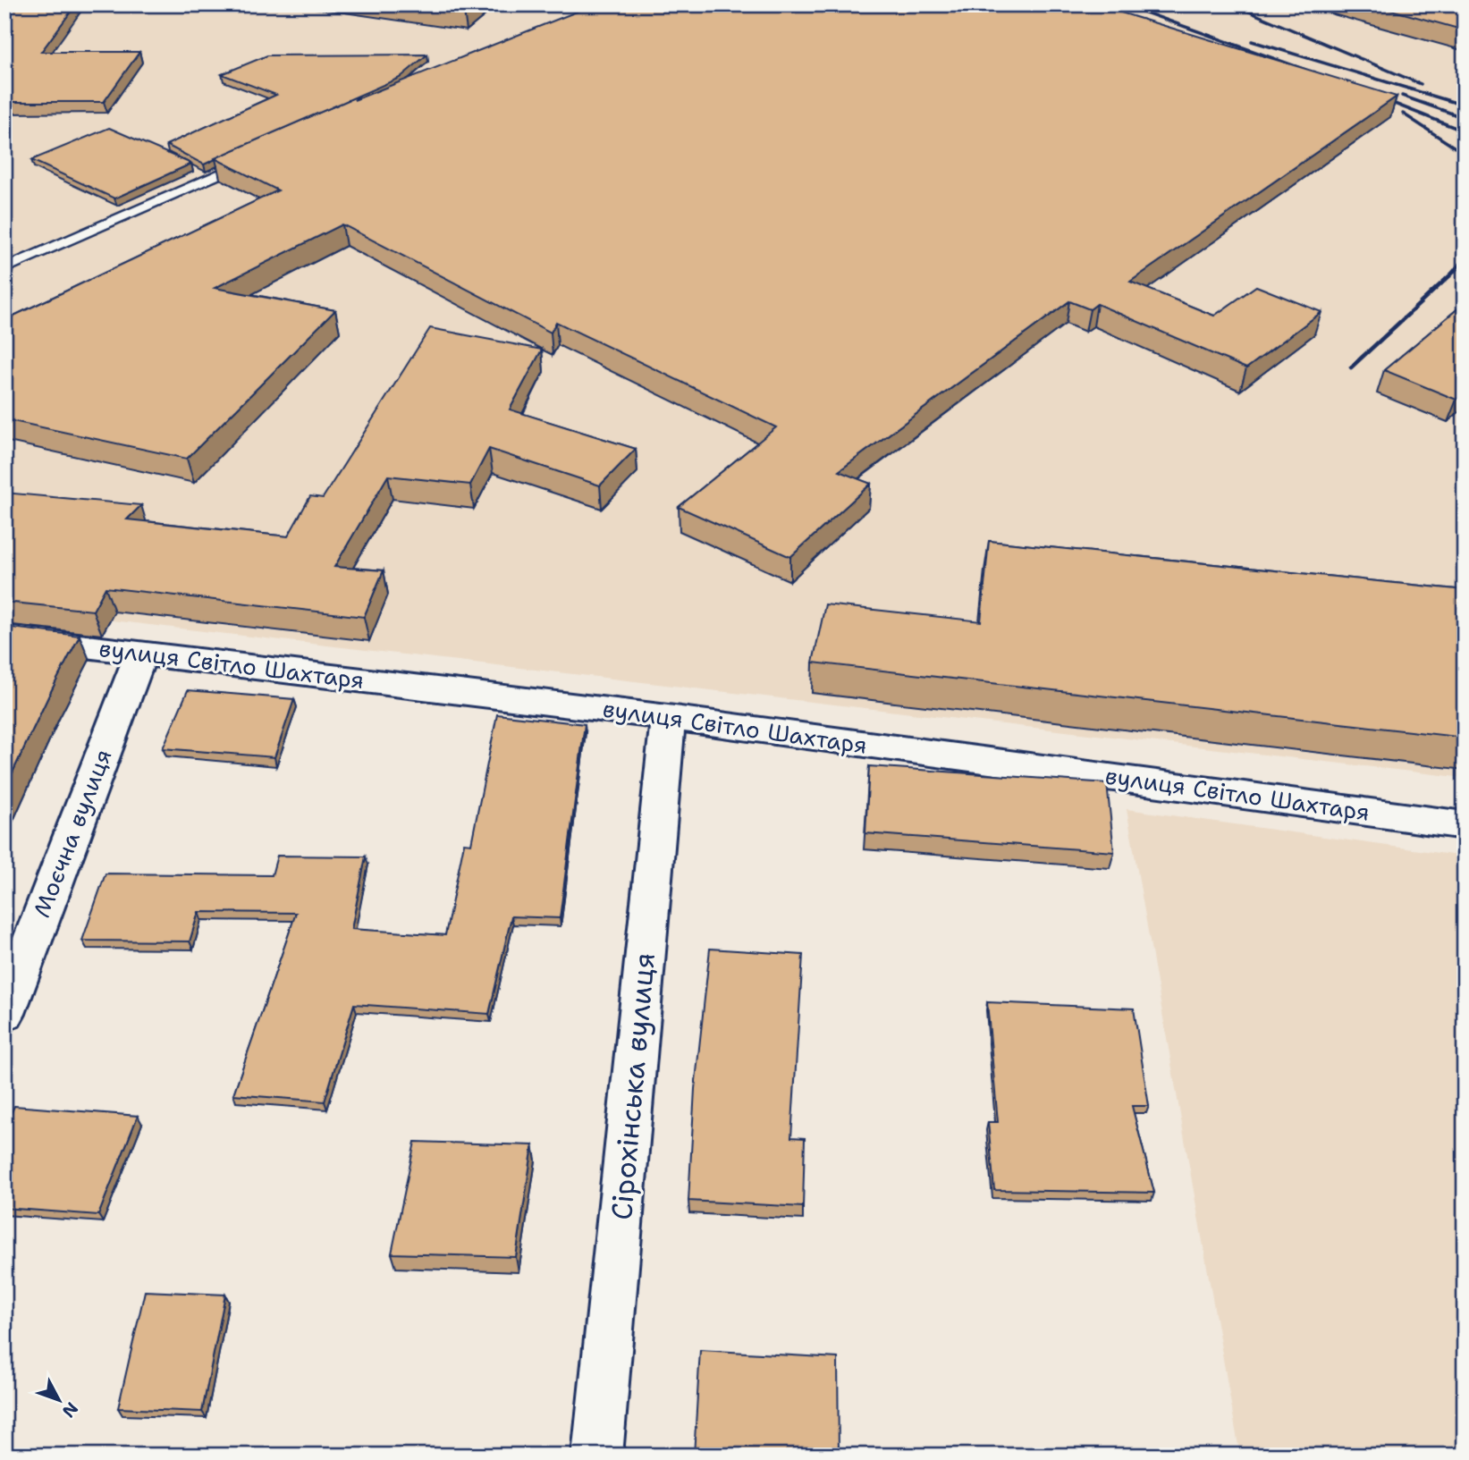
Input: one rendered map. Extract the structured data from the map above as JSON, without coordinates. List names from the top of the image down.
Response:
{
  "streets": {
    "street": ["вулиця Світло Шахтаря", "Моєчна вулиця", "Сірохінська вулиця"]
  },
  "crossings": [
    ["вулиця Світло Шахтаря", "Моєчна вулиця"],
    ["вулиця Світло Шахтаря", "Сірохінська вулиця"]
  ],
  "north": "bottom right"
}
